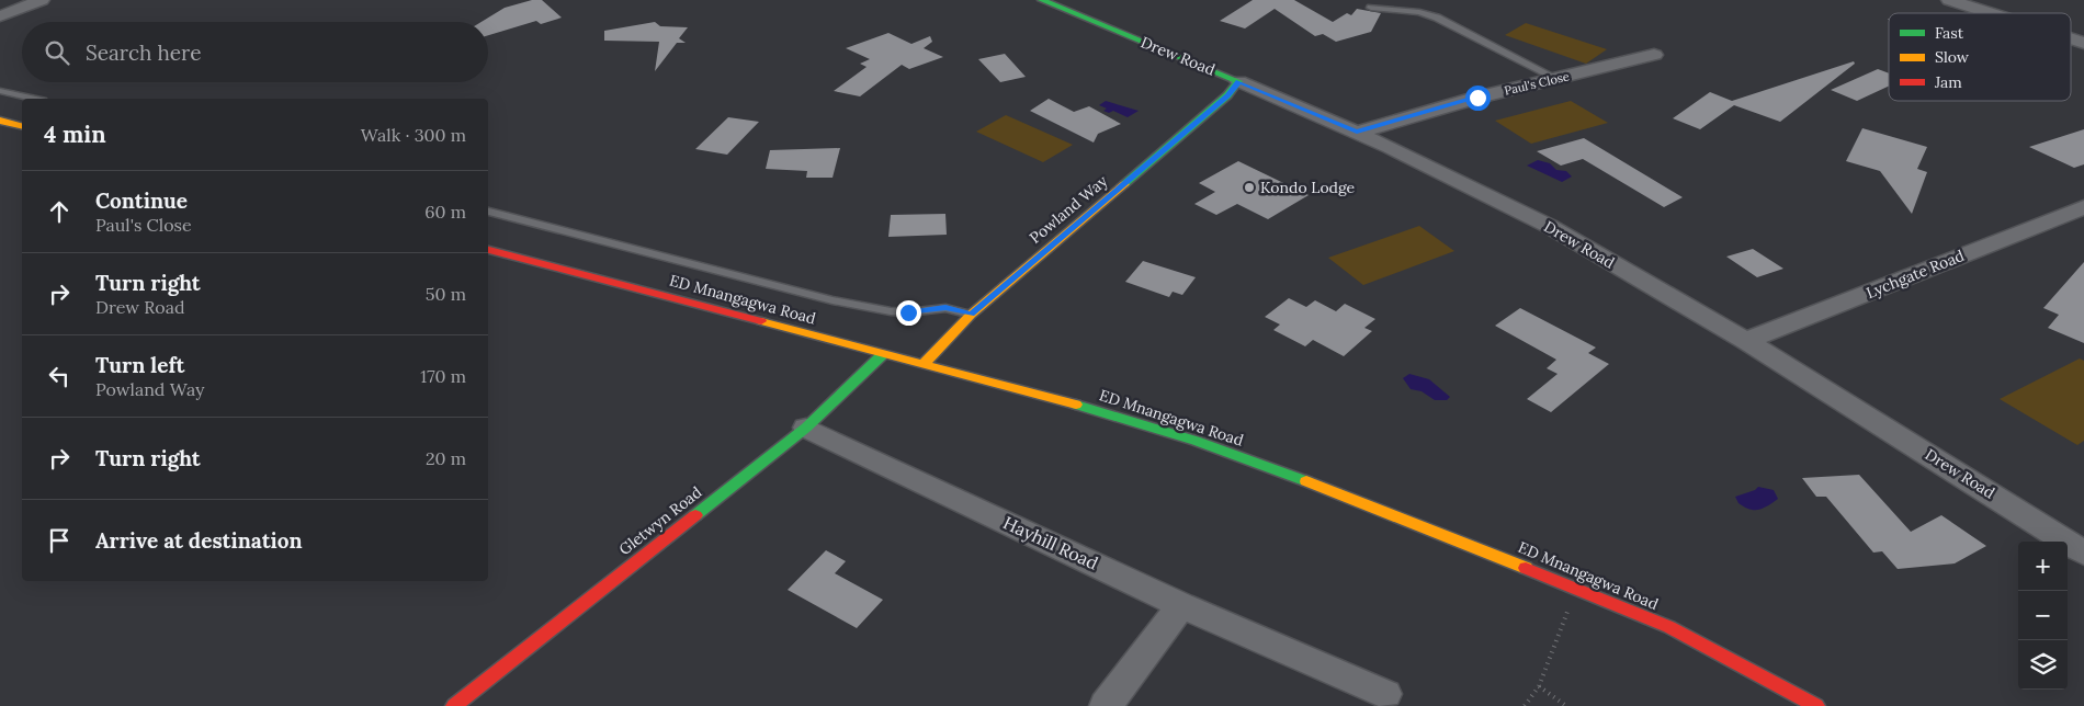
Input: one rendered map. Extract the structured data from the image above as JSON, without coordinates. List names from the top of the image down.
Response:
{
  "streets": {
    "main road": [
      "Drew Road",
      "Powland Way",
      "ED Mnangagwa Road",
      "Gletwyn Road"
    ],
    "street": ["Paul's Close", "Lychgate Road", "Hayhill Road"]
  },
  "crossings": [
    ["Drew Road", "Paul's Close"],
    ["Drew Road", "Powland Way"],
    ["Drew Road", "Lychgate Road"],
    ["Powland Way", "ED Mnangagwa Road"],
    ["ED Mnangagwa Road", "Gletwyn Road"],
    ["Gletwyn Road", "Hayhill Road"]
  ],
  "places": ["Kondo Lodge"],
  "legend": ["Fast", "Slow", "Jam"],
  "page": {
    "search": "Search here",
    "heading": ["4 min", "Walk · 300 m"],
    "list": [
      ["Continue", "Paul's Close", "60 m"],
      ["Turn right", "Drew Road", "50 m"],
      ["Turn left", "Powland Way", "170 m"],
      ["Turn right", "20 m"],
      "Arrive at destination"
    ],
    "map_buttons": ["+", "−"]
  }
}
